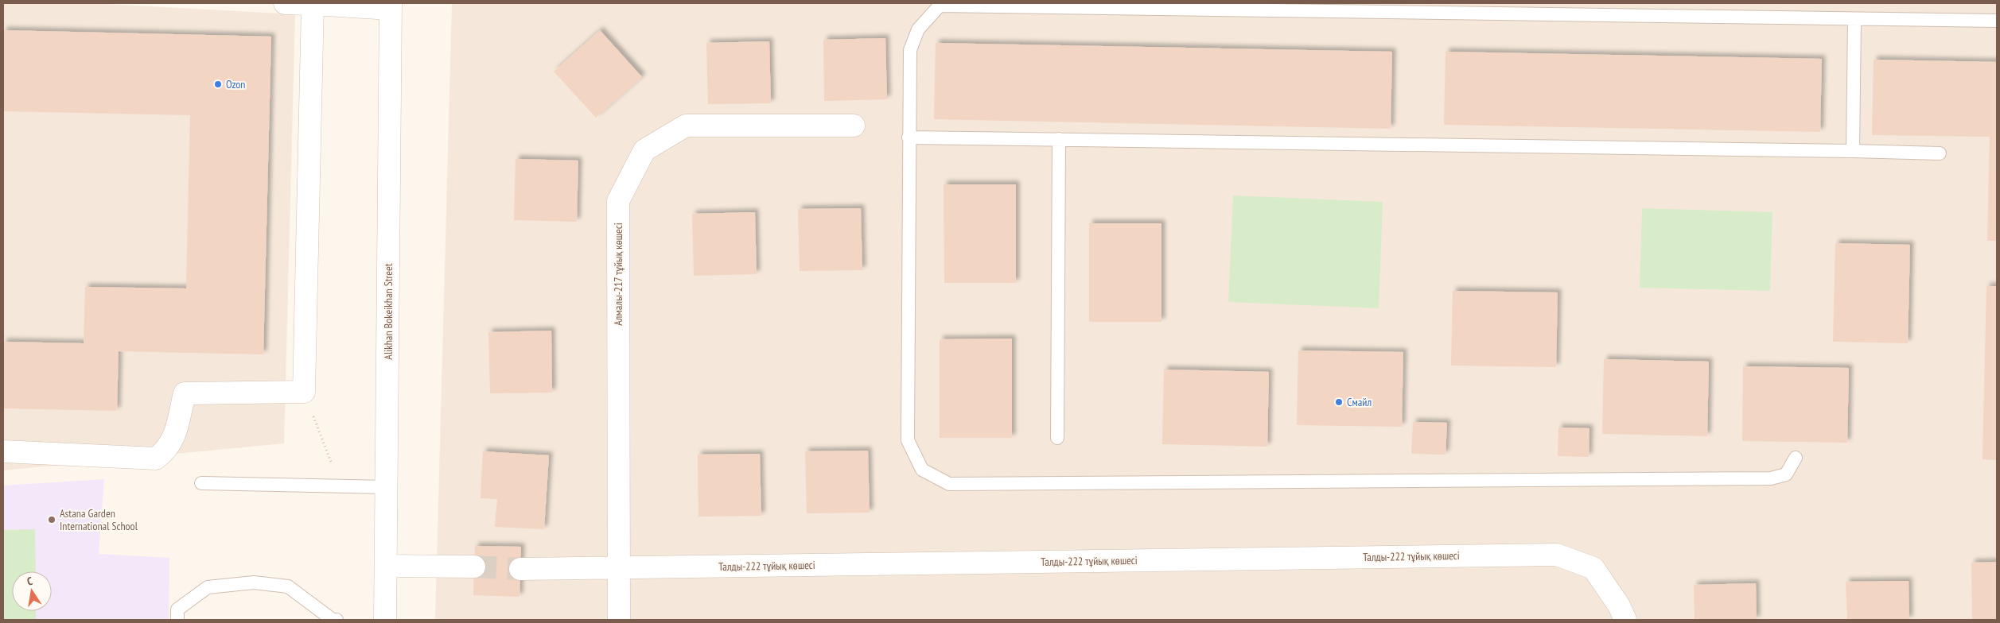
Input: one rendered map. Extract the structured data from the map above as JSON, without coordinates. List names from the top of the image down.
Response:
{
  "streets": {
    "street": ["Алмалы-217 тұйық көшесі", "Alikhan Bokeikhan Street", "Талды-222 тұйық көшесі"]
  },
  "crossings": [
    ["Алмалы-217 тұйық көшесі", "Талды-222 тұйық көшесі"]
  ],
  "places": ["Ozon", "Смайл", "Astana Garden International School"],
  "north": "top"
}
